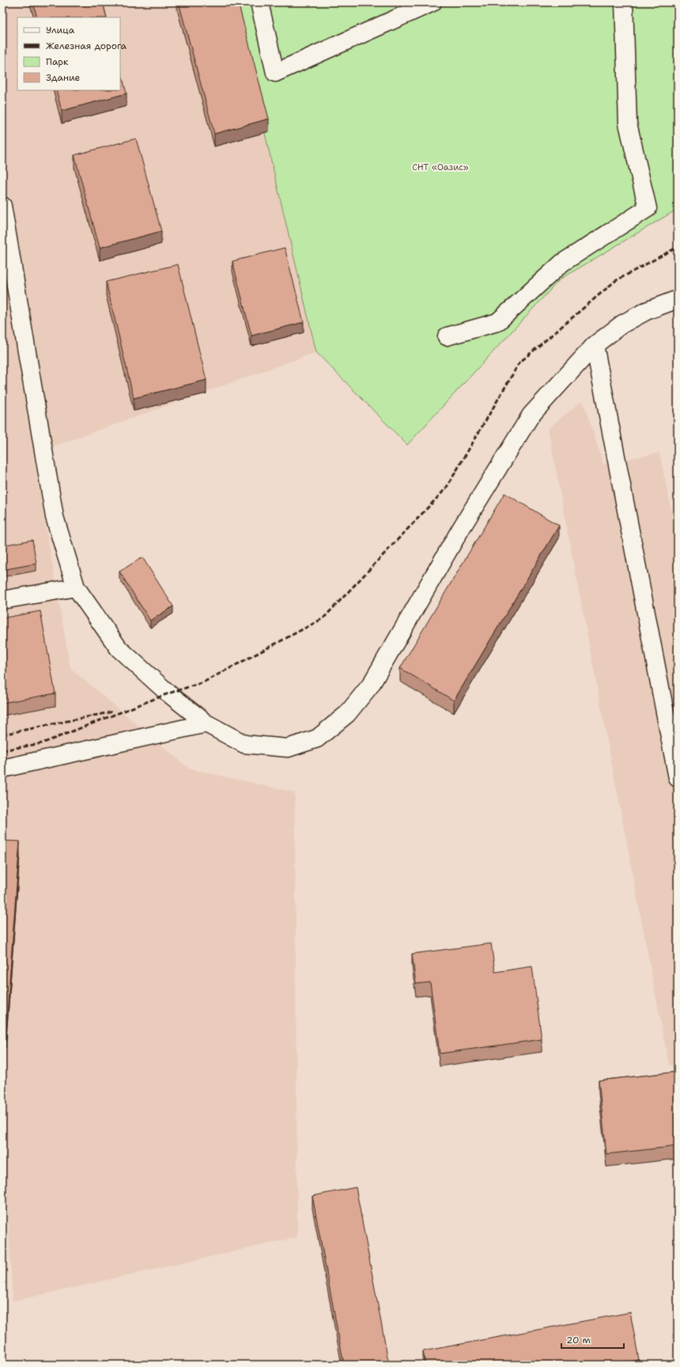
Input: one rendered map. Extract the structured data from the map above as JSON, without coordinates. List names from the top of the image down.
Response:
{
  "parks": ["СНТ «Оазис»"],
  "legend": [
    "Улица",
    "Железная дорога",
    "Парк",
    "Здание"
  ],
  "scale_bar": "20 m"
}
